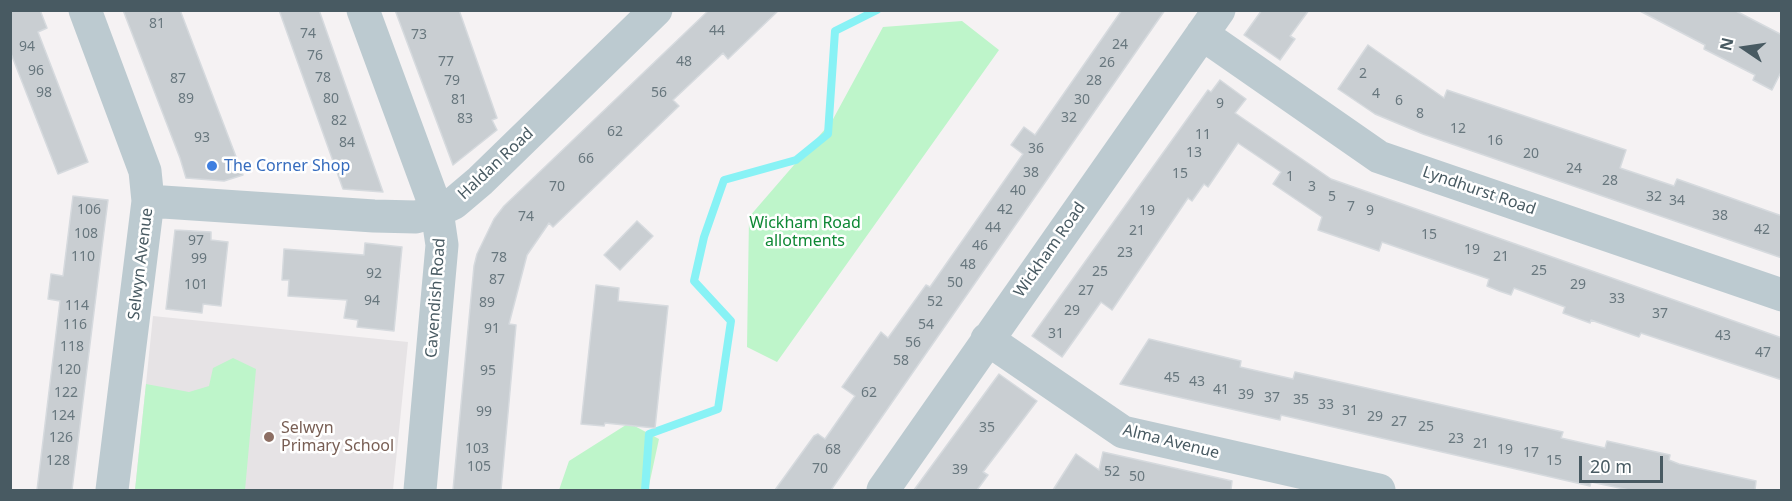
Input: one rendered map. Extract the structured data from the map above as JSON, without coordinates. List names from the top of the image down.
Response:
{
  "streets": {
    "street": [
      "Haldan Road",
      "Lyndhurst Road",
      "Wickham Road",
      "Selwyn Avenue",
      "Cavendish Road",
      "Alma Avenue"
    ]
  },
  "crossings": [
    ["Haldan Road", "Selwyn Avenue"],
    ["Haldan Road", "Cavendish Road"],
    ["Lyndhurst Road", "Wickham Road"],
    ["Wickham Road", "Alma Avenue"]
  ],
  "parks": ["Wickham Road allotments"],
  "places": ["The Corner Shop", "Selwyn Primary School"],
  "house_numbers": [
    "81",
    "44",
    "74",
    "73",
    "24",
    "94",
    "76",
    "77",
    "48",
    "26",
    "96",
    "2",
    "78",
    "87",
    "79",
    "28",
    "98",
    "56",
    "4",
    "89",
    "80",
    "81",
    "30",
    "6",
    "9",
    "8",
    "32",
    "83",
    "82",
    "12",
    "62",
    "11",
    "93",
    "16",
    "84",
    "36",
    "13",
    "20",
    "66",
    "24",
    "38",
    "15",
    "1",
    "28",
    "70",
    "3",
    "40",
    "5",
    "32",
    "34",
    "7",
    "106",
    "42",
    "19",
    "9",
    "38",
    "74",
    "44",
    "42",
    "21",
    "108",
    "15",
    "97",
    "46",
    "19",
    "23",
    "110",
    "21",
    "78",
    "99",
    "48",
    "25",
    "25",
    "92",
    "87",
    "50",
    "101",
    "29",
    "27",
    "33",
    "94",
    "52",
    "89",
    "114",
    "29",
    "37",
    "116",
    "54",
    "91",
    "31",
    "43",
    "56",
    "118",
    "47",
    "58",
    "120",
    "95",
    "45",
    "43",
    "41",
    "122",
    "62",
    "39",
    "37",
    "35",
    "33",
    "31",
    "99",
    "124",
    "29",
    "27",
    "25",
    "35",
    "126",
    "23",
    "21",
    "103",
    "68",
    "19",
    "17",
    "128",
    "15",
    "105",
    "70",
    "39",
    "52",
    "50"
  ],
  "scale_bar": "20 m",
  "north": "left"
}
